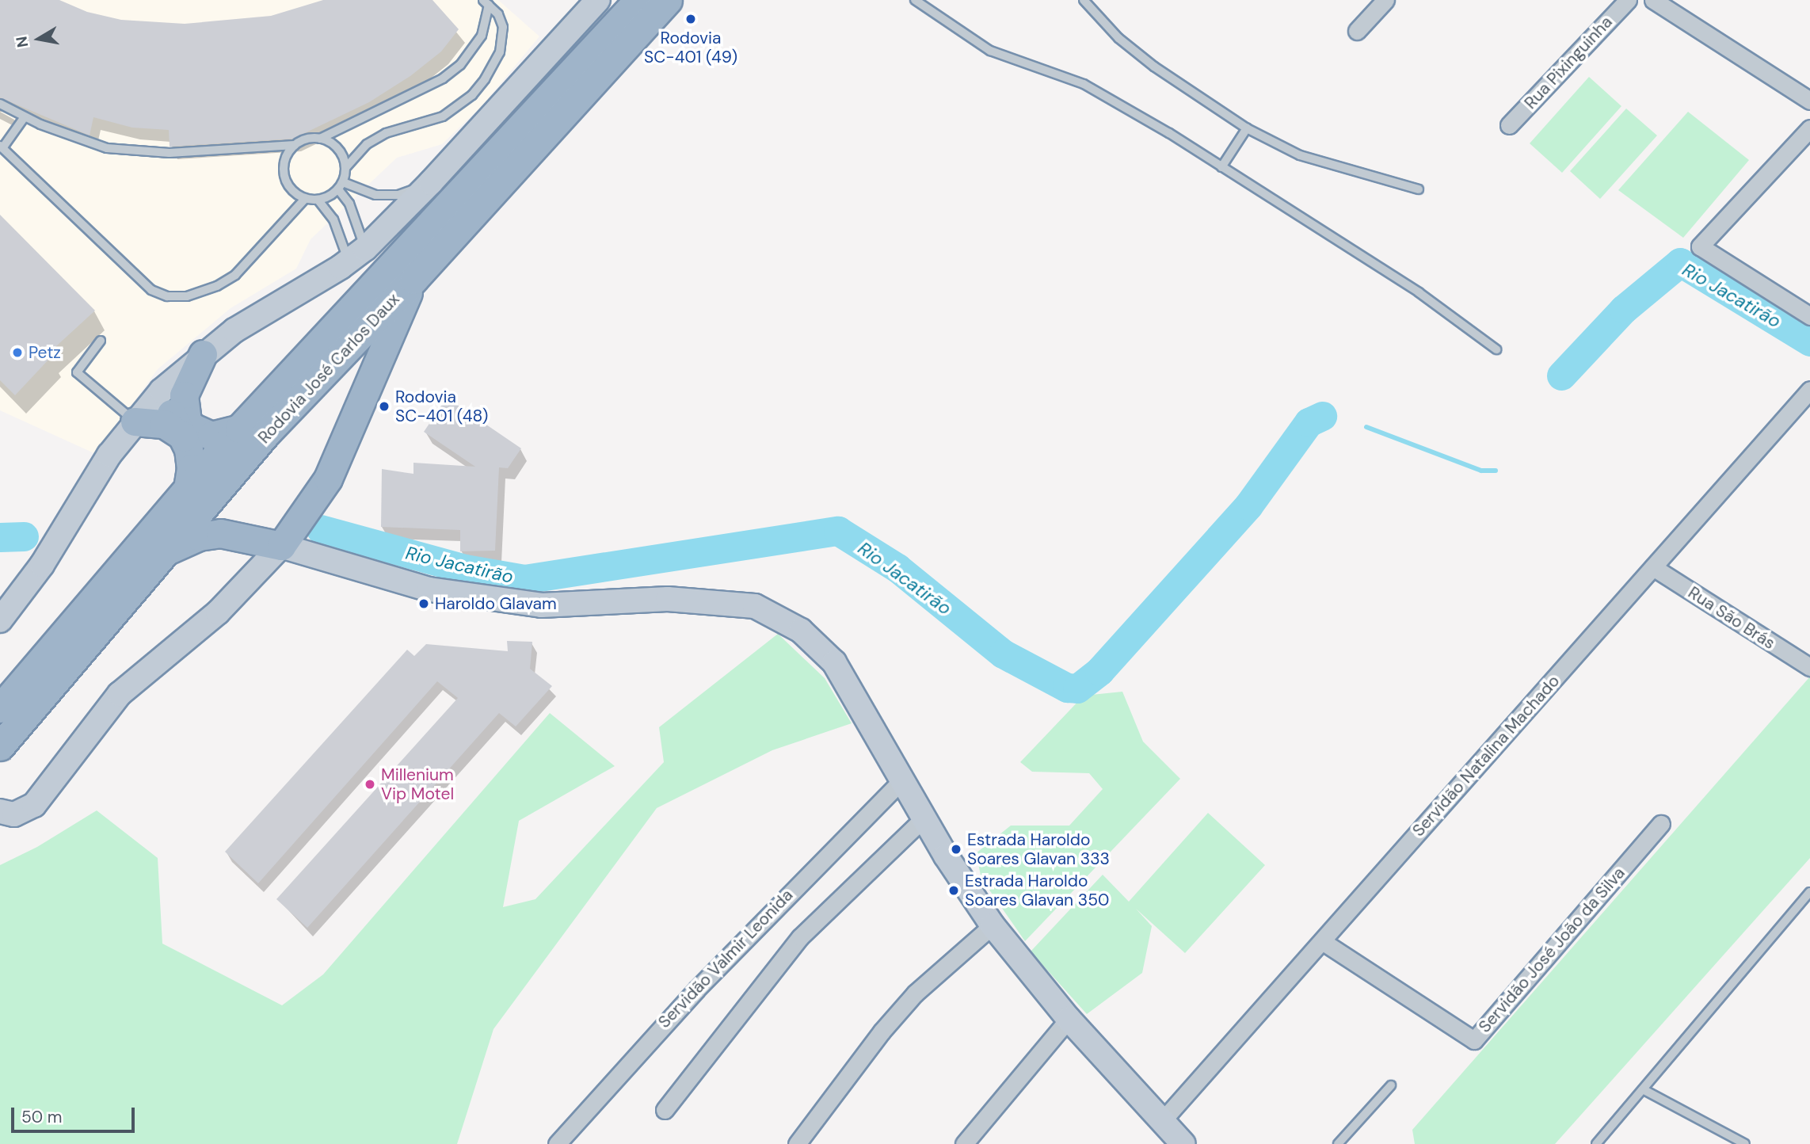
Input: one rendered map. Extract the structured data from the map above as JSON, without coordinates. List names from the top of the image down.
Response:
{
  "streets": {
    "highway": ["Rodovia José Carlos Daux"],
    "street": [
      "Rua Pixinguinha",
      "Rua São Brás",
      "Servidão Natalina Machado",
      "Servidão José João da Silva",
      "Servidão Valmir Leonida"
    ]
  },
  "crossings": [
    ["Rua São Brás", "Servidão Natalina Machado"],
    ["Servidão Natalina Machado", "Servidão José João da Silva"]
  ],
  "water": ["Rio Jacatirão"],
  "places": [
    "Rodovia SC-401 (49)",
    "Petz",
    "Rodovia SC-401 (48)",
    "Haroldo Glavam",
    "Millenium Vip Motel",
    "Estrada Haroldo Soares Glavan 333",
    "Estrada Haroldo Soares Glavan 350"
  ],
  "scale_bar": "50 m",
  "north": "left"
}
